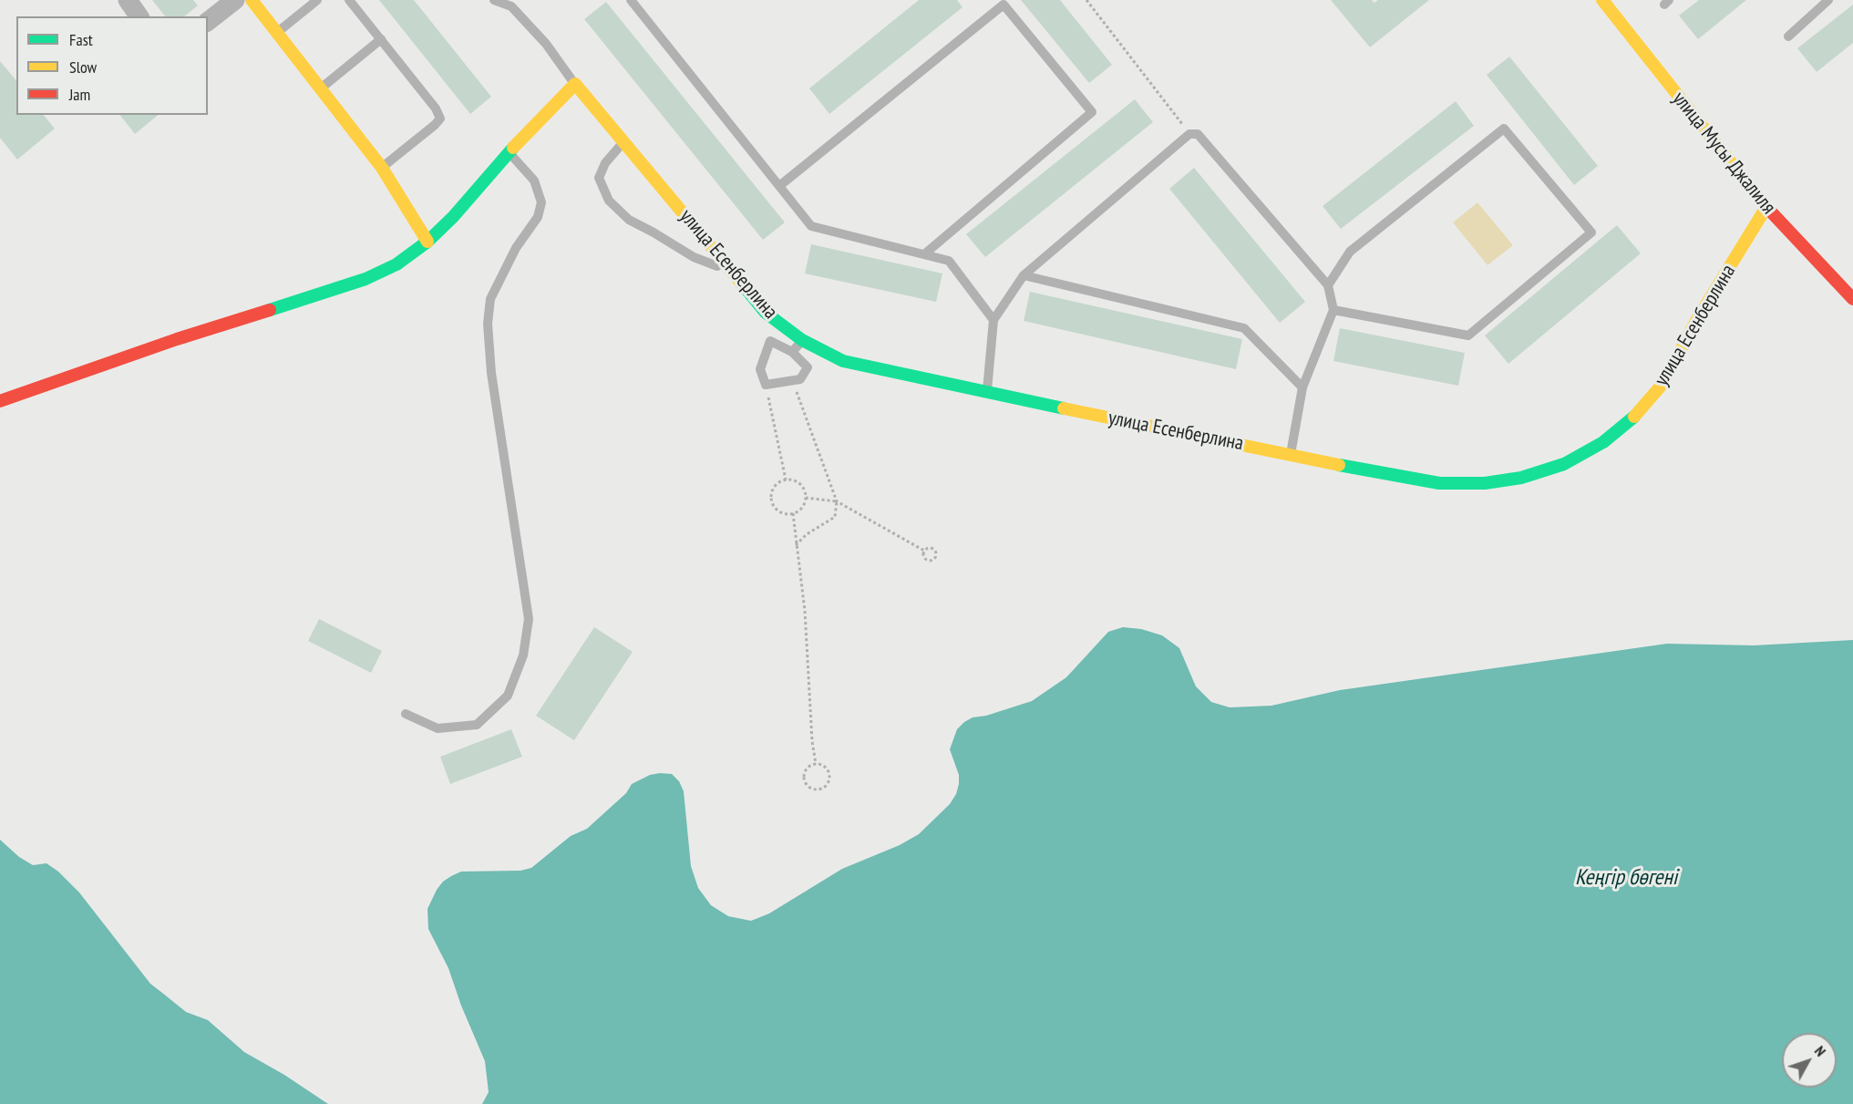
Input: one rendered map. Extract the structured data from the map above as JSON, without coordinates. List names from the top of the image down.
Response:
{
  "streets": {
    "street": ["улица Мусы Джалиля", "улица Есенберлина"]
  },
  "crossings": [
    ["улица Мусы Джалиля", "улица Есенберлина"]
  ],
  "water": ["Кеңгір бөгені"],
  "legend": ["Fast", "Slow", "Jam"],
  "north": "top right"
}
